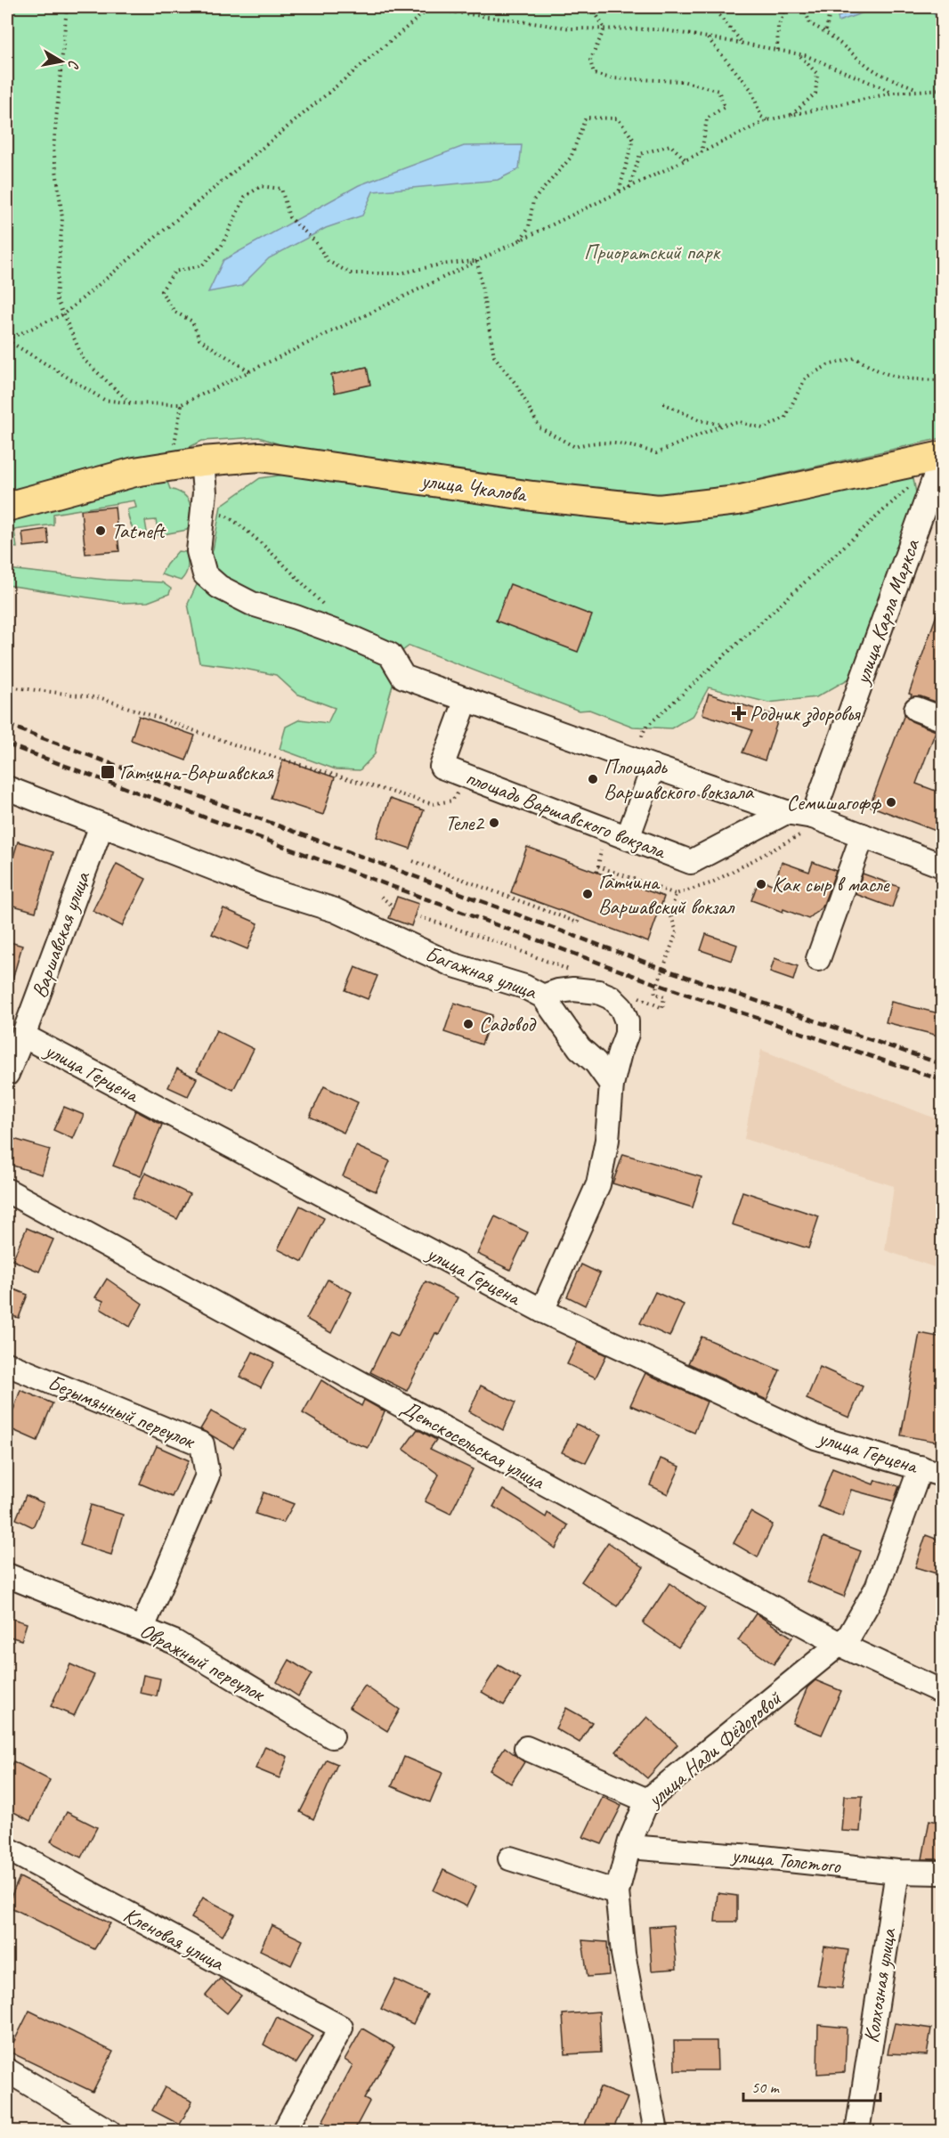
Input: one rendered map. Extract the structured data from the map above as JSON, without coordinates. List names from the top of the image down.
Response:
{
  "streets": {
    "main road": ["улица Чкалова"],
    "street": [
      "улица Карла Маркса",
      "площадь Варшавского вокзала",
      "Варшавская улица",
      "Багажная улица",
      "улица Герцена",
      "Безымянный переулок",
      "Детскосельская улица",
      "Овражный переулок",
      "улица Нади Фёдоровой",
      "улица Толстого",
      "Кленовая улица",
      "Колхозная улица"
    ]
  },
  "crossings": [
    ["улица Чкалова", "улица Карла Маркса"],
    ["Варшавская улица", "Багажная улица"],
    ["Варшавская улица", "улица Герцена"],
    ["Багажная улица", "улица Герцена"],
    ["улица Герцена", "улица Нади Фёдоровой"],
    ["Безымянный переулок", "Овражный переулок"],
    ["Детскосельская улица", "улица Нади Фёдоровой"],
    ["улица Нади Фёдоровой", "улица Толстого"],
    ["улица Толстого", "Колхозная улица"]
  ],
  "parks": ["Приоратский парк"],
  "places": {
    "other": [
      "Tatneft",
      "Площадь Варшавского вокзала",
      "Семишагофф",
      "Теле2",
      "Как сыр в масле",
      "Гатчина Варшавский вокзал",
      "Садовод"
    ],
    "health": ["Родник здоровья"],
    "transit": ["Гатчина-Варшавская"]
  },
  "scale_bar": "50 m",
  "north": "right"
}
